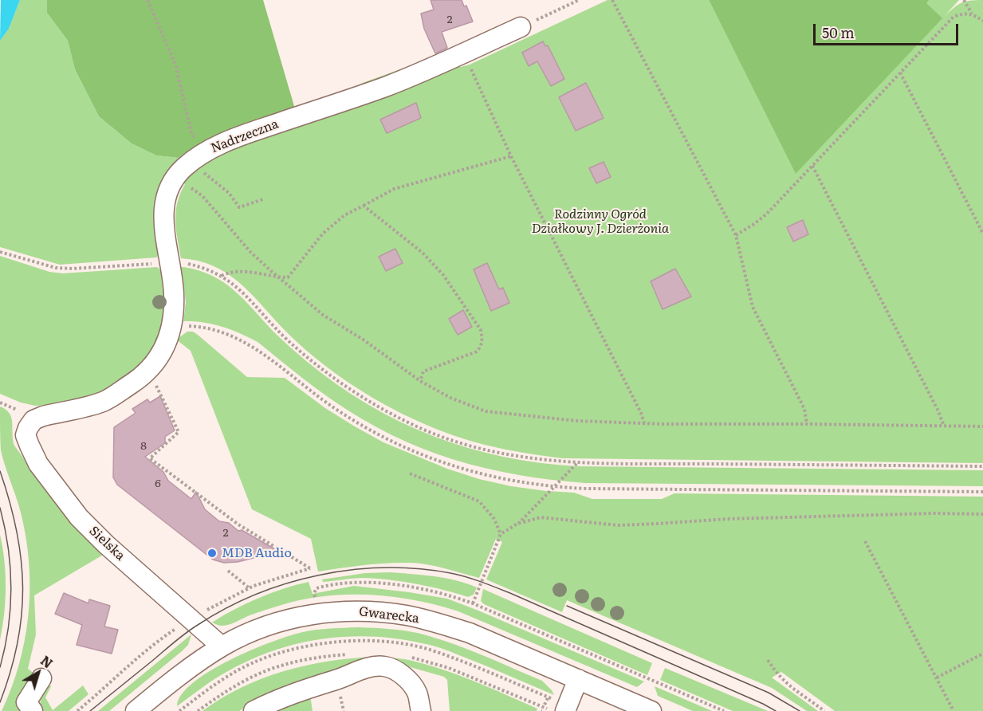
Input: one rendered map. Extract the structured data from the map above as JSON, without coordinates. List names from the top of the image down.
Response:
{
  "streets": {
    "street": ["Nadrzeczna", "Sielska", "Gwarecka"]
  },
  "crossings": [
    ["Sielska", "Gwarecka"]
  ],
  "parks": ["Rodzinny Ogród Działkowy J. Dzierżonia"],
  "places": ["MDB Audio"],
  "house_numbers": [
    "2",
    "8",
    "6",
    "2"
  ],
  "scale_bar": "50 m",
  "north": "top right"
}
